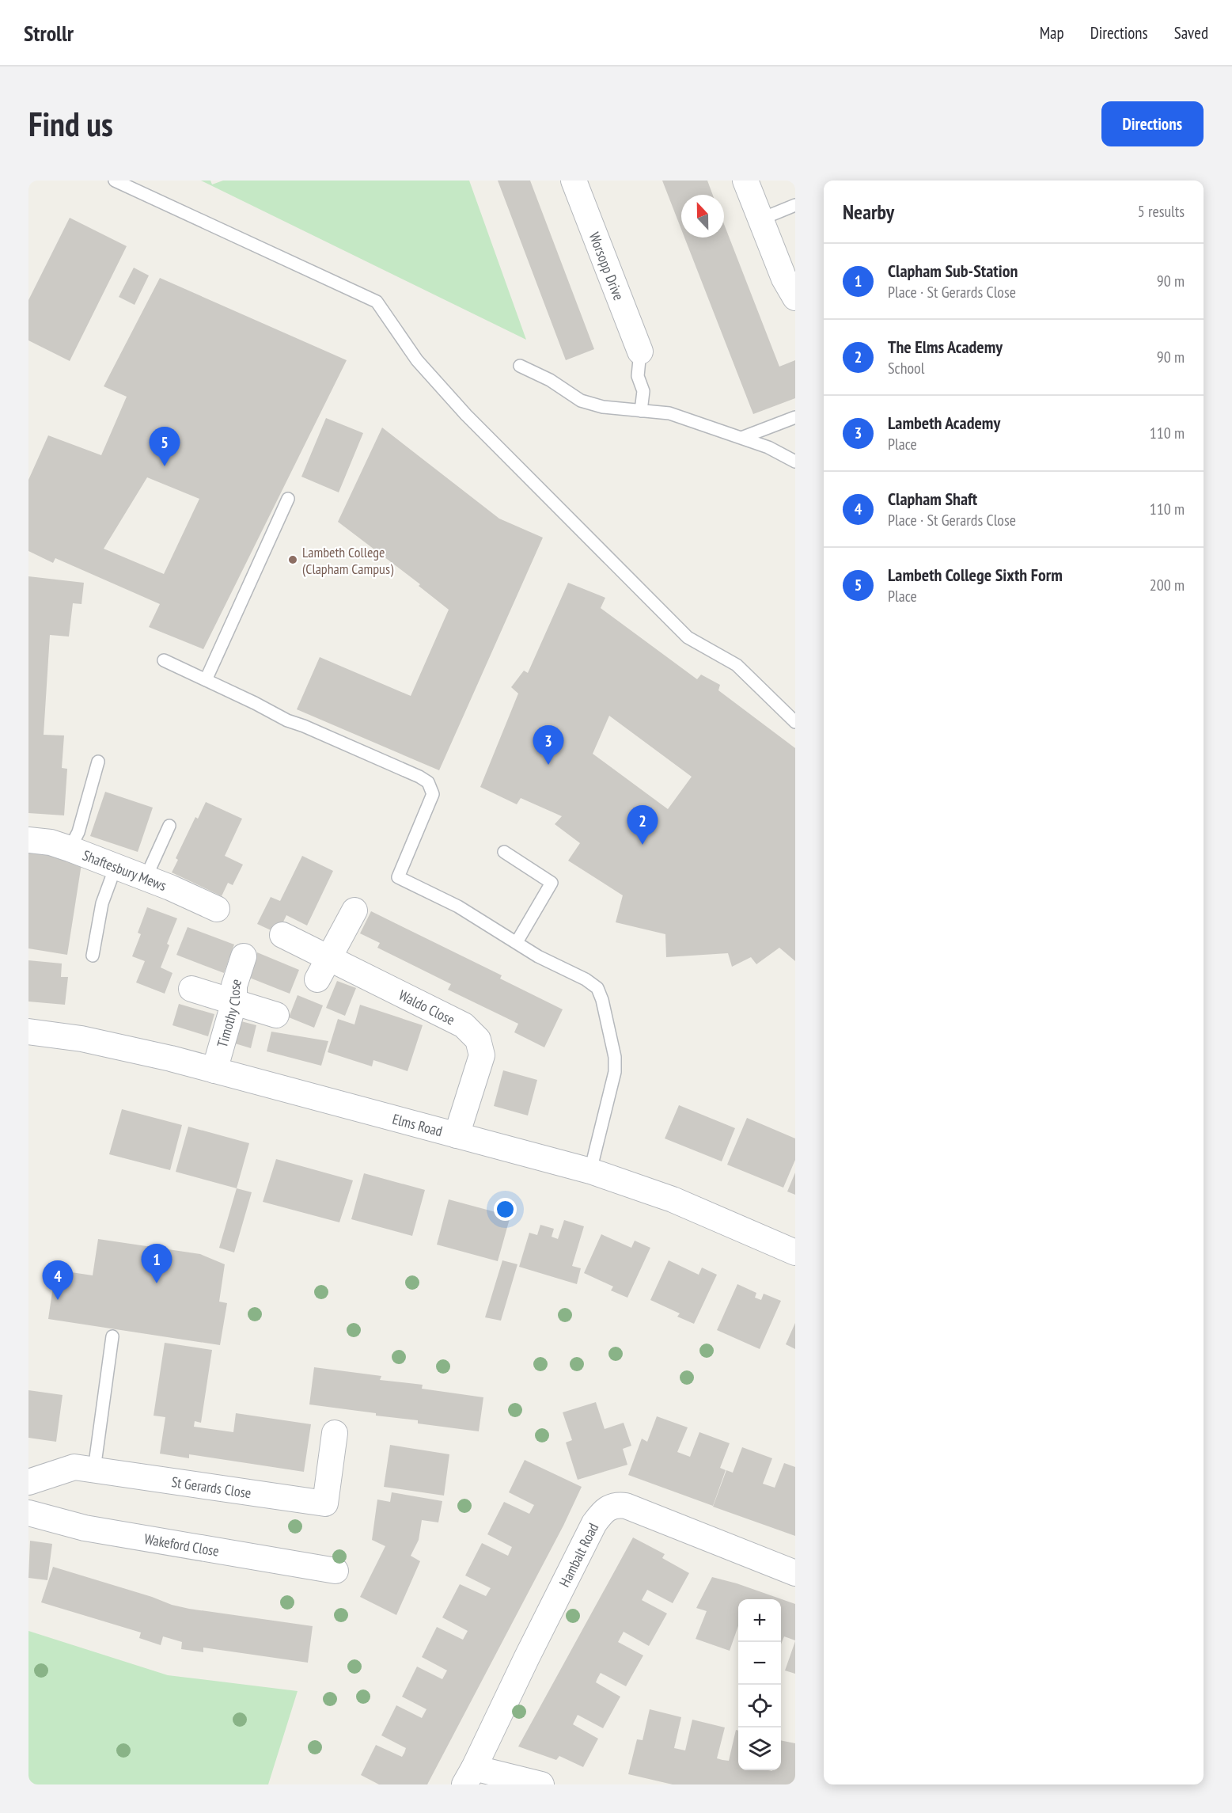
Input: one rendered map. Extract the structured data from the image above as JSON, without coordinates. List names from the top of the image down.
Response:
{
  "streets": {
    "street": [
      "Worsopp Drive",
      "Shaftesbury Mews",
      "Waldo Close",
      "Timothy Close",
      "Elms Road",
      "St Gerards Close",
      "Wakeford Close",
      "Hambalt Road"
    ]
  },
  "crossings": [
    ["Waldo Close", "Elms Road"],
    ["Timothy Close", "Elms Road"]
  ],
  "places": ["Lambeth College (Clapham Campus)"],
  "north": "top",
  "page": {
    "header": "Strollr",
    "nav": ["Map", "Directions", "Saved"],
    "buttons": "Directions",
    "title": "Find us",
    "heading": ["Nearby", "5 results"],
    "list": [
      {
        "mark": "1",
        "name": "Clapham Sub-Station",
        "note": "Place · St Gerards Close",
        "value": "90 m"
      },
      {
        "mark": "2",
        "name": "The Elms Academy",
        "note": "School",
        "value": "90 m"
      },
      {
        "mark": "3",
        "name": "Lambeth Academy",
        "note": "Place",
        "value": "110 m"
      },
      {
        "mark": "4",
        "name": "Clapham Shaft",
        "note": "Place · St Gerards Close",
        "value": "110 m"
      },
      {
        "mark": "5",
        "name": "Lambeth College Sixth Form",
        "note": "Place",
        "value": "200 m"
      }
    ],
    "pins": [
      "5",
      "3",
      "2",
      "1",
      "4"
    ],
    "map_buttons": ["+", "−"]
  }
}
